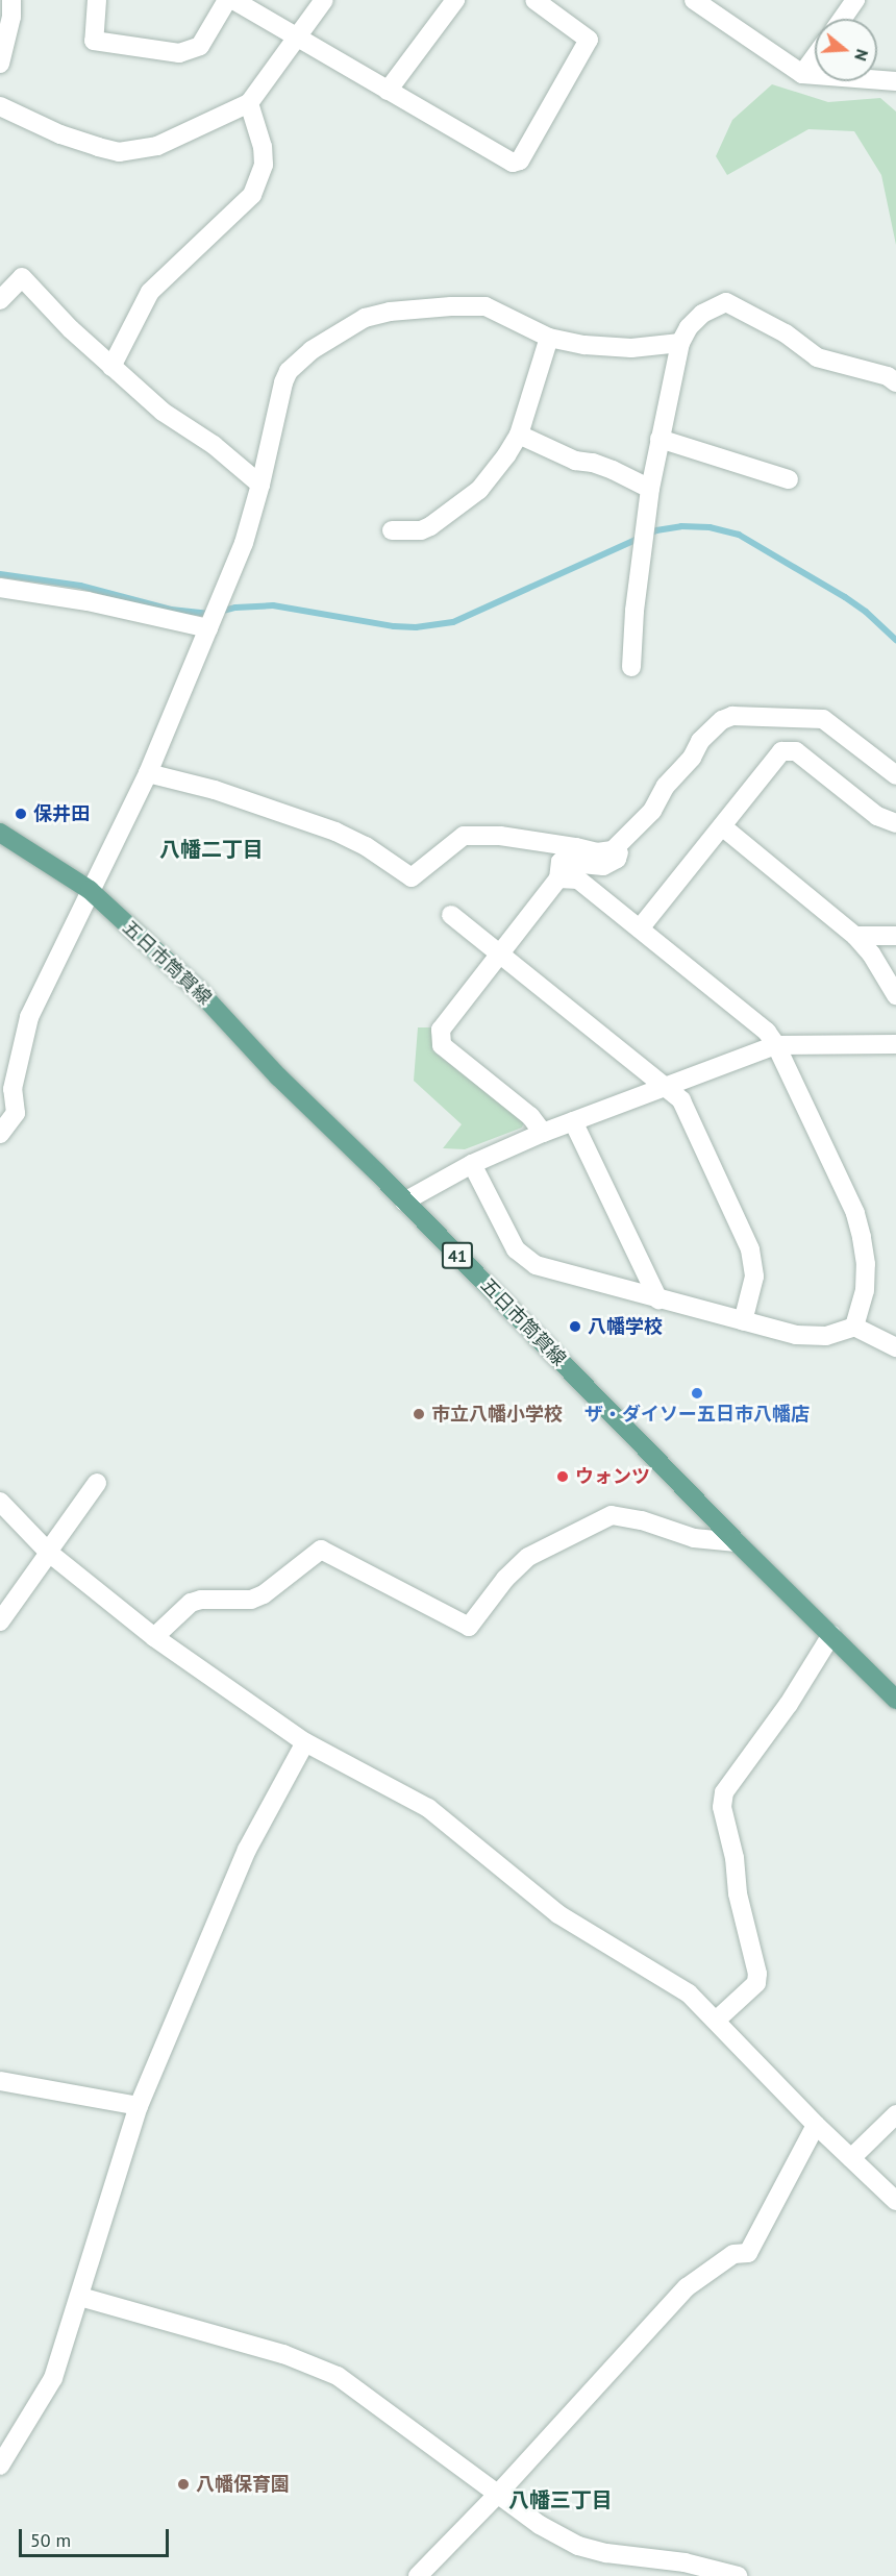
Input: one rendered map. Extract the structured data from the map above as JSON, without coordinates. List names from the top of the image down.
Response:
{
  "streets": {
    "main road": ["五日市筒賀線", "41"]
  },
  "districts": ["八幡二丁目", "八幡三丁目"],
  "places": [
    "保井田",
    "八幡学校",
    "ザ・ダイソー五日市八幡店",
    "市立八幡小学校",
    "ウォンツ",
    "八幡保育園"
  ],
  "scale_bar": "50 m",
  "north": "right"
}
